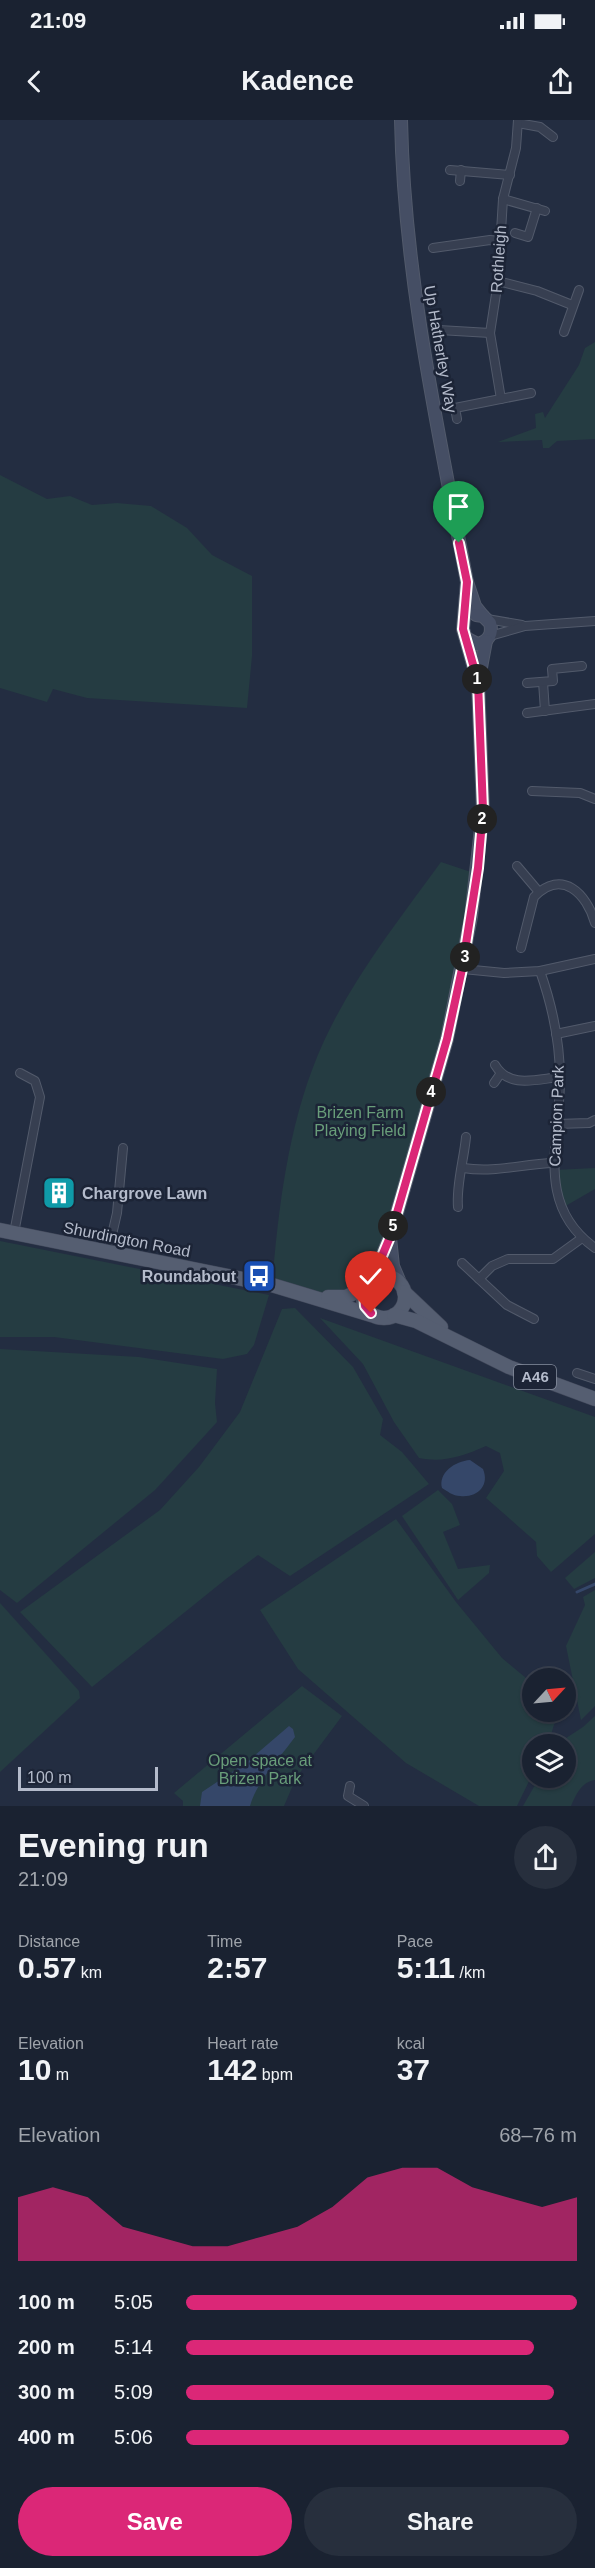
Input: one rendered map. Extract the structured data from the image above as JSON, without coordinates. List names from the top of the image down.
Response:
{
  "streets": {
    "main road": ["Shurdington Road", "A46"],
    "street": ["Rothleigh", "Up Hatherley Way", "Campion Park"]
  },
  "crossings": [
    ["Shurdington Road", "A46"]
  ],
  "parks": ["Brizen Farm Playing Field", "Open space at Brizen Park"],
  "places": {
    "building": ["Chargrove Lawn"],
    "bus stop": ["Roundabout"]
  },
  "scale_bar": "100 m",
  "north": "top right",
  "page": {
    "status": "21:09",
    "header": "Kadence",
    "pins": [
      "1",
      "2",
      "3",
      "4",
      "5"
    ],
    "scale": "100 m",
    "heading": ["Evening run", "21:09"],
    "stats": [
      ["Distance", "0.57 km"],
      ["Time", "2:57"],
      ["Pace", "5:11 /km"],
      ["Elevation", "10 m"],
      ["Heart rate", "142 bpm"],
      ["kcal", "37"]
    ],
    "chart": ["Elevation", "68–76 m"],
    "list": [
      {
        "name": "100 m",
        "note": "5:05"
      },
      {
        "name": "200 m",
        "note": "5:14"
      },
      {
        "name": "300 m",
        "note": "5:09"
      },
      {
        "name": "400 m",
        "note": "5:06"
      }
    ],
    "buttons": ["Save", "Share"]
  }
}
